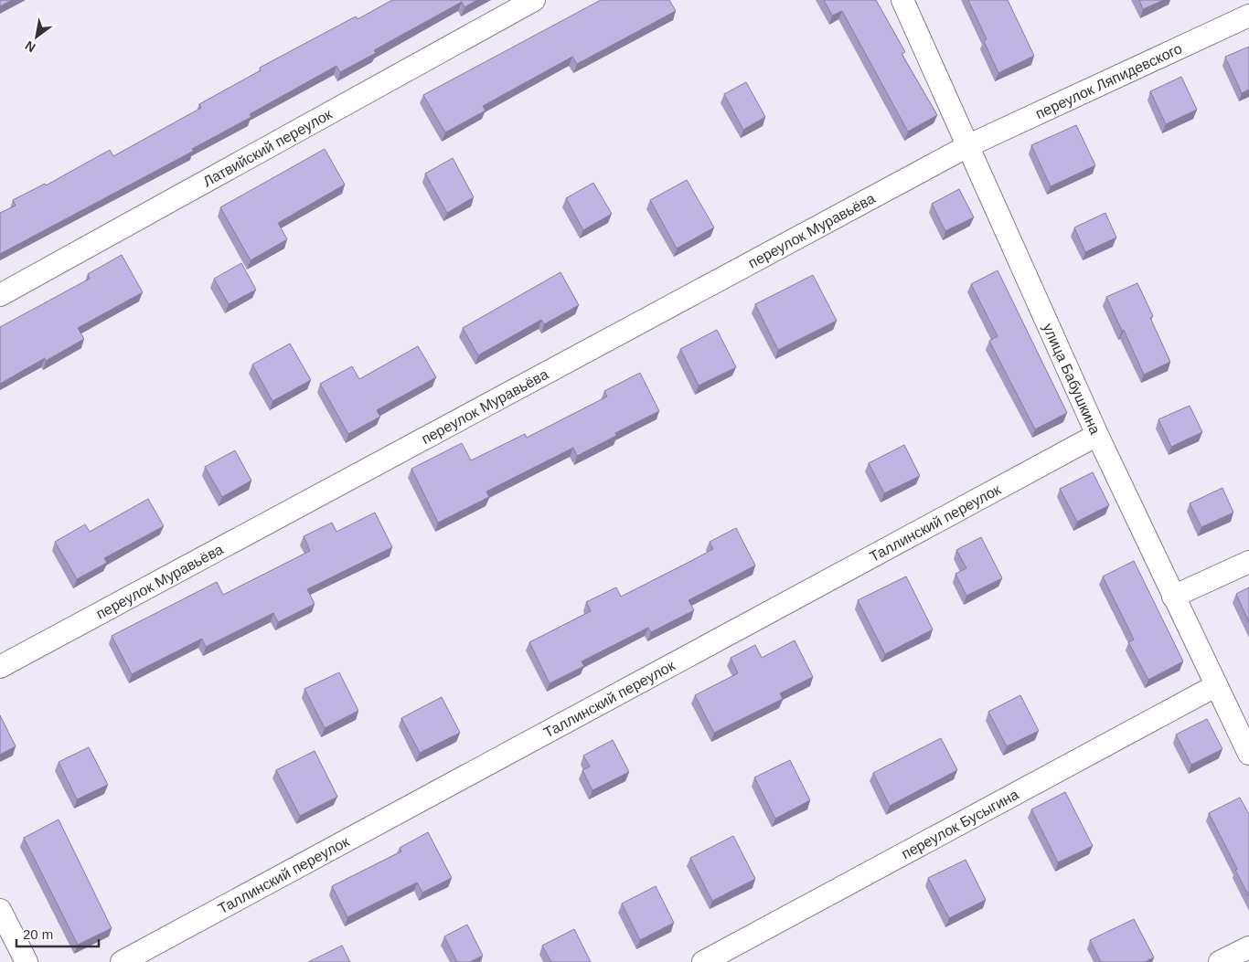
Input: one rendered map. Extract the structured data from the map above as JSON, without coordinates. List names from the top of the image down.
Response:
{
  "streets": {
    "street": [
      "переулок Ляпидевского",
      "Латвийский переулок",
      "переулок Муравьёва",
      "улица Бабушкина",
      "Таллинский переулок",
      "переулок Бусыгина"
    ]
  },
  "crossings": [
    ["переулок Ляпидевского", "переулок Муравьёва"],
    ["переулок Ляпидевского", "улица Бабушкина"],
    ["переулок Муравьёва", "улица Бабушкина"],
    ["улица Бабушкина", "Таллинский переулок"],
    ["улица Бабушкина", "переулок Бусыгина"]
  ],
  "scale_bar": "20 m",
  "north": "bottom left"
}
